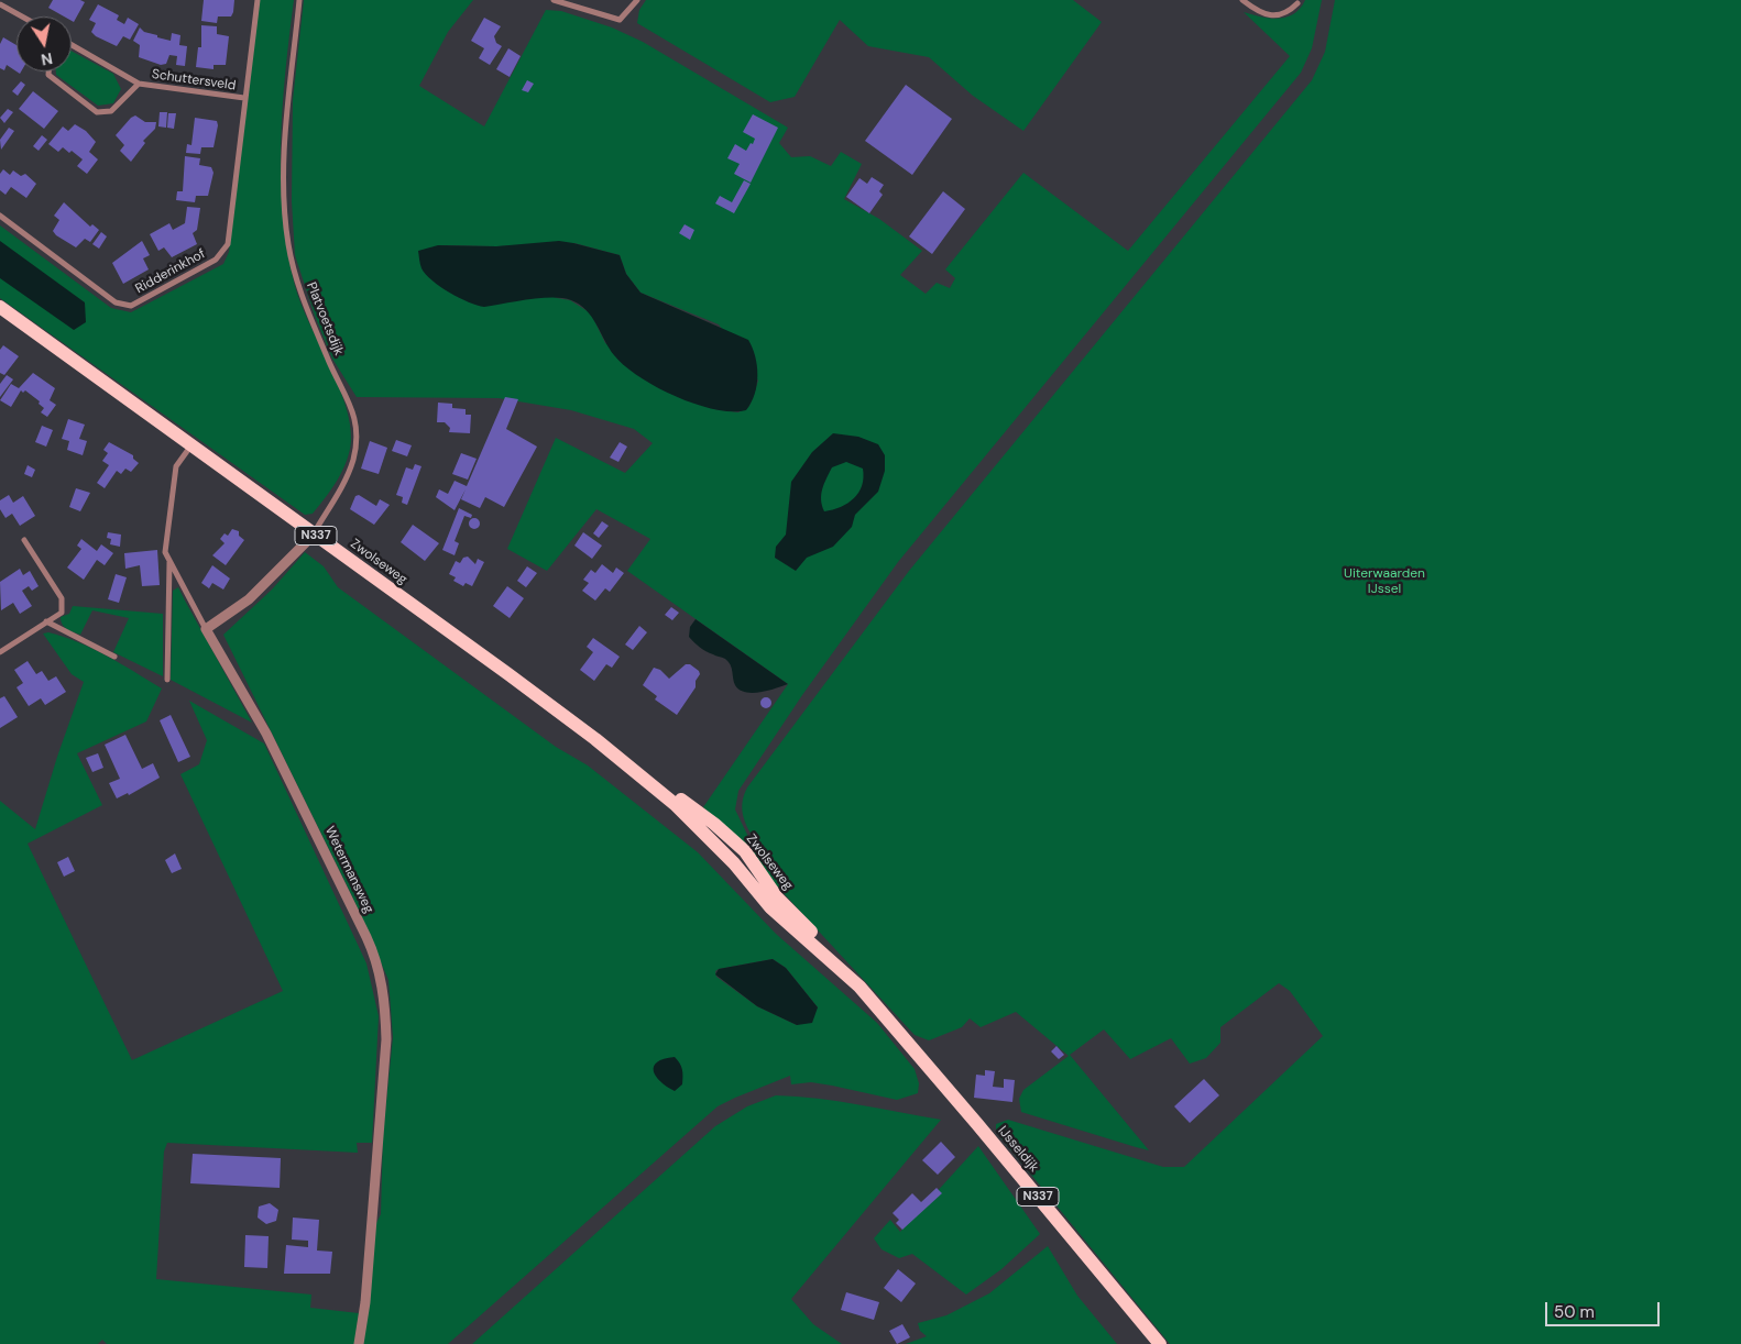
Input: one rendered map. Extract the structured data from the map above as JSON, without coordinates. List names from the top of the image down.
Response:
{
  "streets": {
    "main road": ["N337", "Zwolseweg", "IJsseldijk"],
    "street": [
      "Schuttersveld",
      "Ridderinkhof",
      "Platvoetsdijk",
      "Wetermansweg"
    ]
  },
  "crossings": [
    ["Schuttersveld", "Ridderinkhof"],
    ["Platvoetsdijk", "Zwolseweg"],
    ["Zwolseweg", "Wetermansweg"],
    ["Zwolseweg", "IJsseldijk"]
  ],
  "parks": ["Uiterwaarden IJssel"],
  "scale_bar": "50 m",
  "north": "bottom"
}
